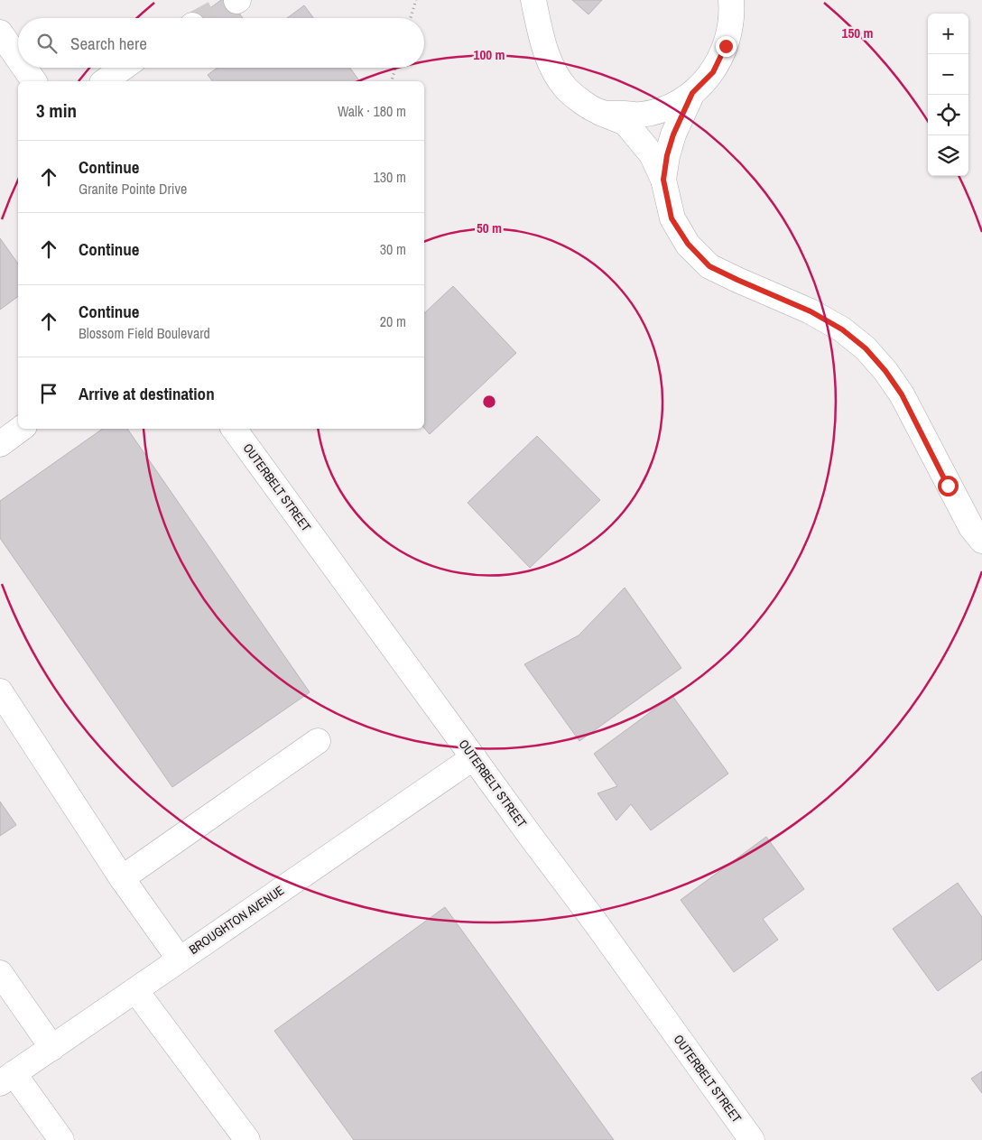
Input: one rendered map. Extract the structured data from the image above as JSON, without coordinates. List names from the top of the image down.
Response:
{
  "streets": {
    "street": ["OUTERBELT STREET", "BROUGHTON AVENUE"]
  },
  "crossings": [
    ["OUTERBELT STREET", "BROUGHTON AVENUE"]
  ],
  "page": {
    "map_buttons": ["+", "−"],
    "search": "Search here",
    "heading": ["3 min", "Walk · 180 m"],
    "list": [
      ["Continue", "Granite Pointe Drive", "130 m"],
      ["Continue", "30 m"],
      ["Continue", "Blossom Field Boulevard", "20 m"],
      "Arrive at destination"
    ]
  },
  "rings": ["150 m", "100 m", "50 m"]
}
